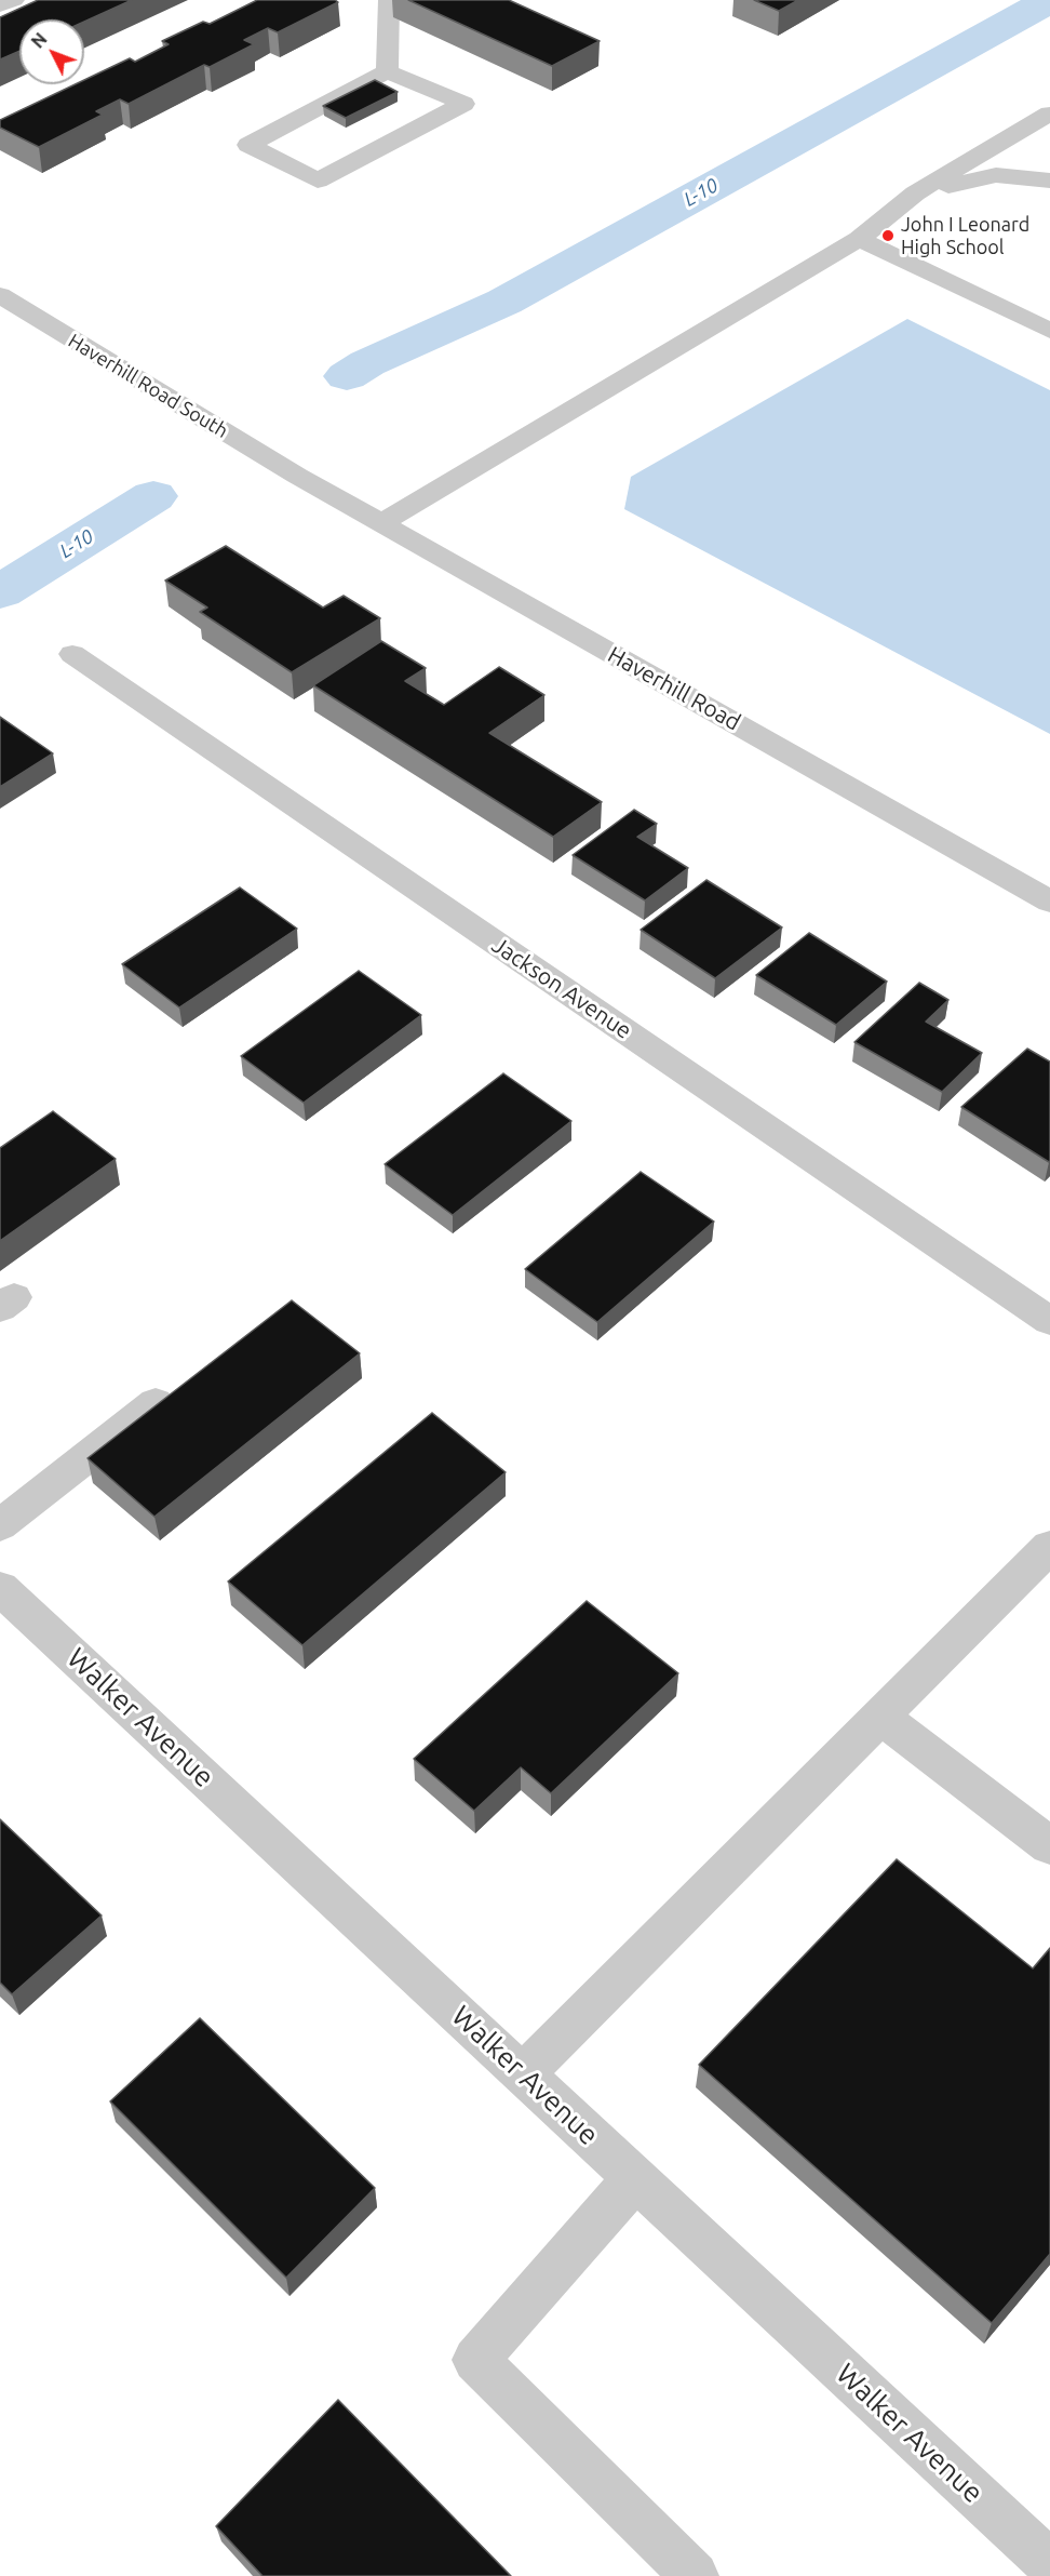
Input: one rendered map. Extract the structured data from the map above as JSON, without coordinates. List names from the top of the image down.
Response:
{
  "streets": {
    "street": [
      "Haverhill Road South",
      "Haverhill Road",
      "Jackson Avenue",
      "Walker Avenue"
    ]
  },
  "crossings": [
    ["Haverhill Road South", "Haverhill Road"]
  ],
  "water": ["L-10"],
  "places": ["John I Leonard High School"],
  "north": "top left"
}
